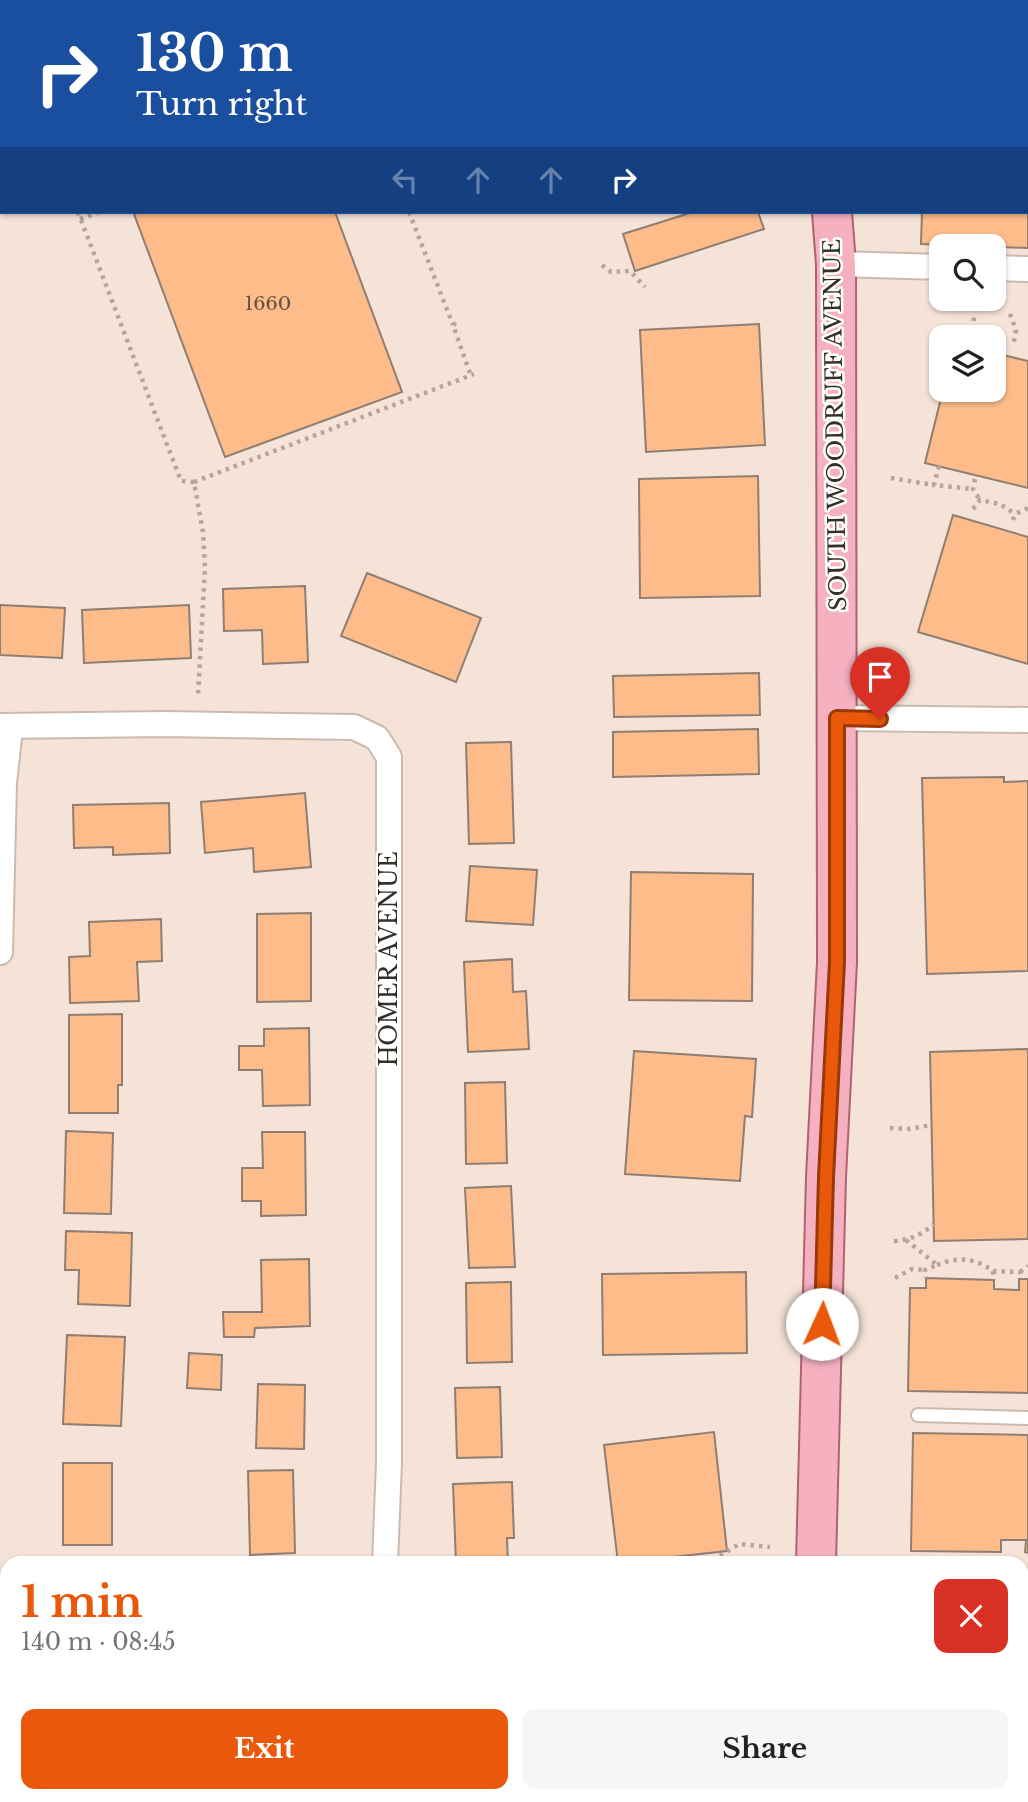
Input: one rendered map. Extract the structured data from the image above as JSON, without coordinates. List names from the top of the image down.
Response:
{
  "streets": {
    "main road": ["SOUTH WOODRUFF AVENUE"],
    "street": ["HOMER AVENUE"]
  },
  "house_numbers": ["1660"],
  "page": {
    "turn": ["130 m", "Turn right"],
    "heading": ["1 min", "140 m · 08:45"],
    "buttons": ["Exit", "Share"]
  }
}
